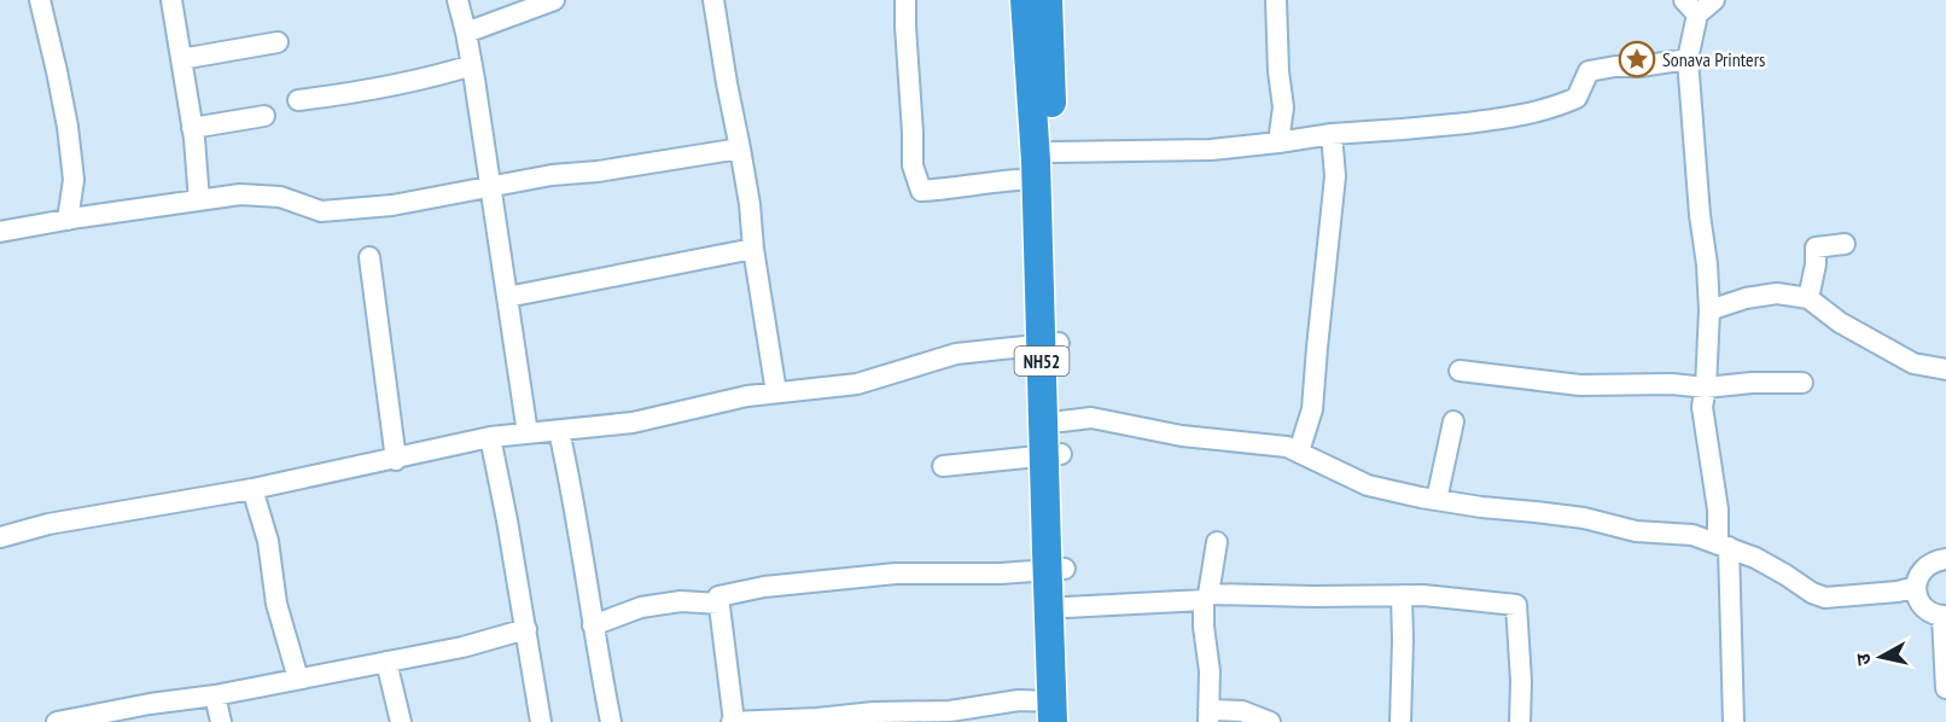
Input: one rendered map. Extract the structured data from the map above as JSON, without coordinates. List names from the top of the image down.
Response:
{
  "streets": {
    "highway": ["NH52"]
  },
  "places": {
    "place": ["Sonava Printers"]
  },
  "north": "left"
}
